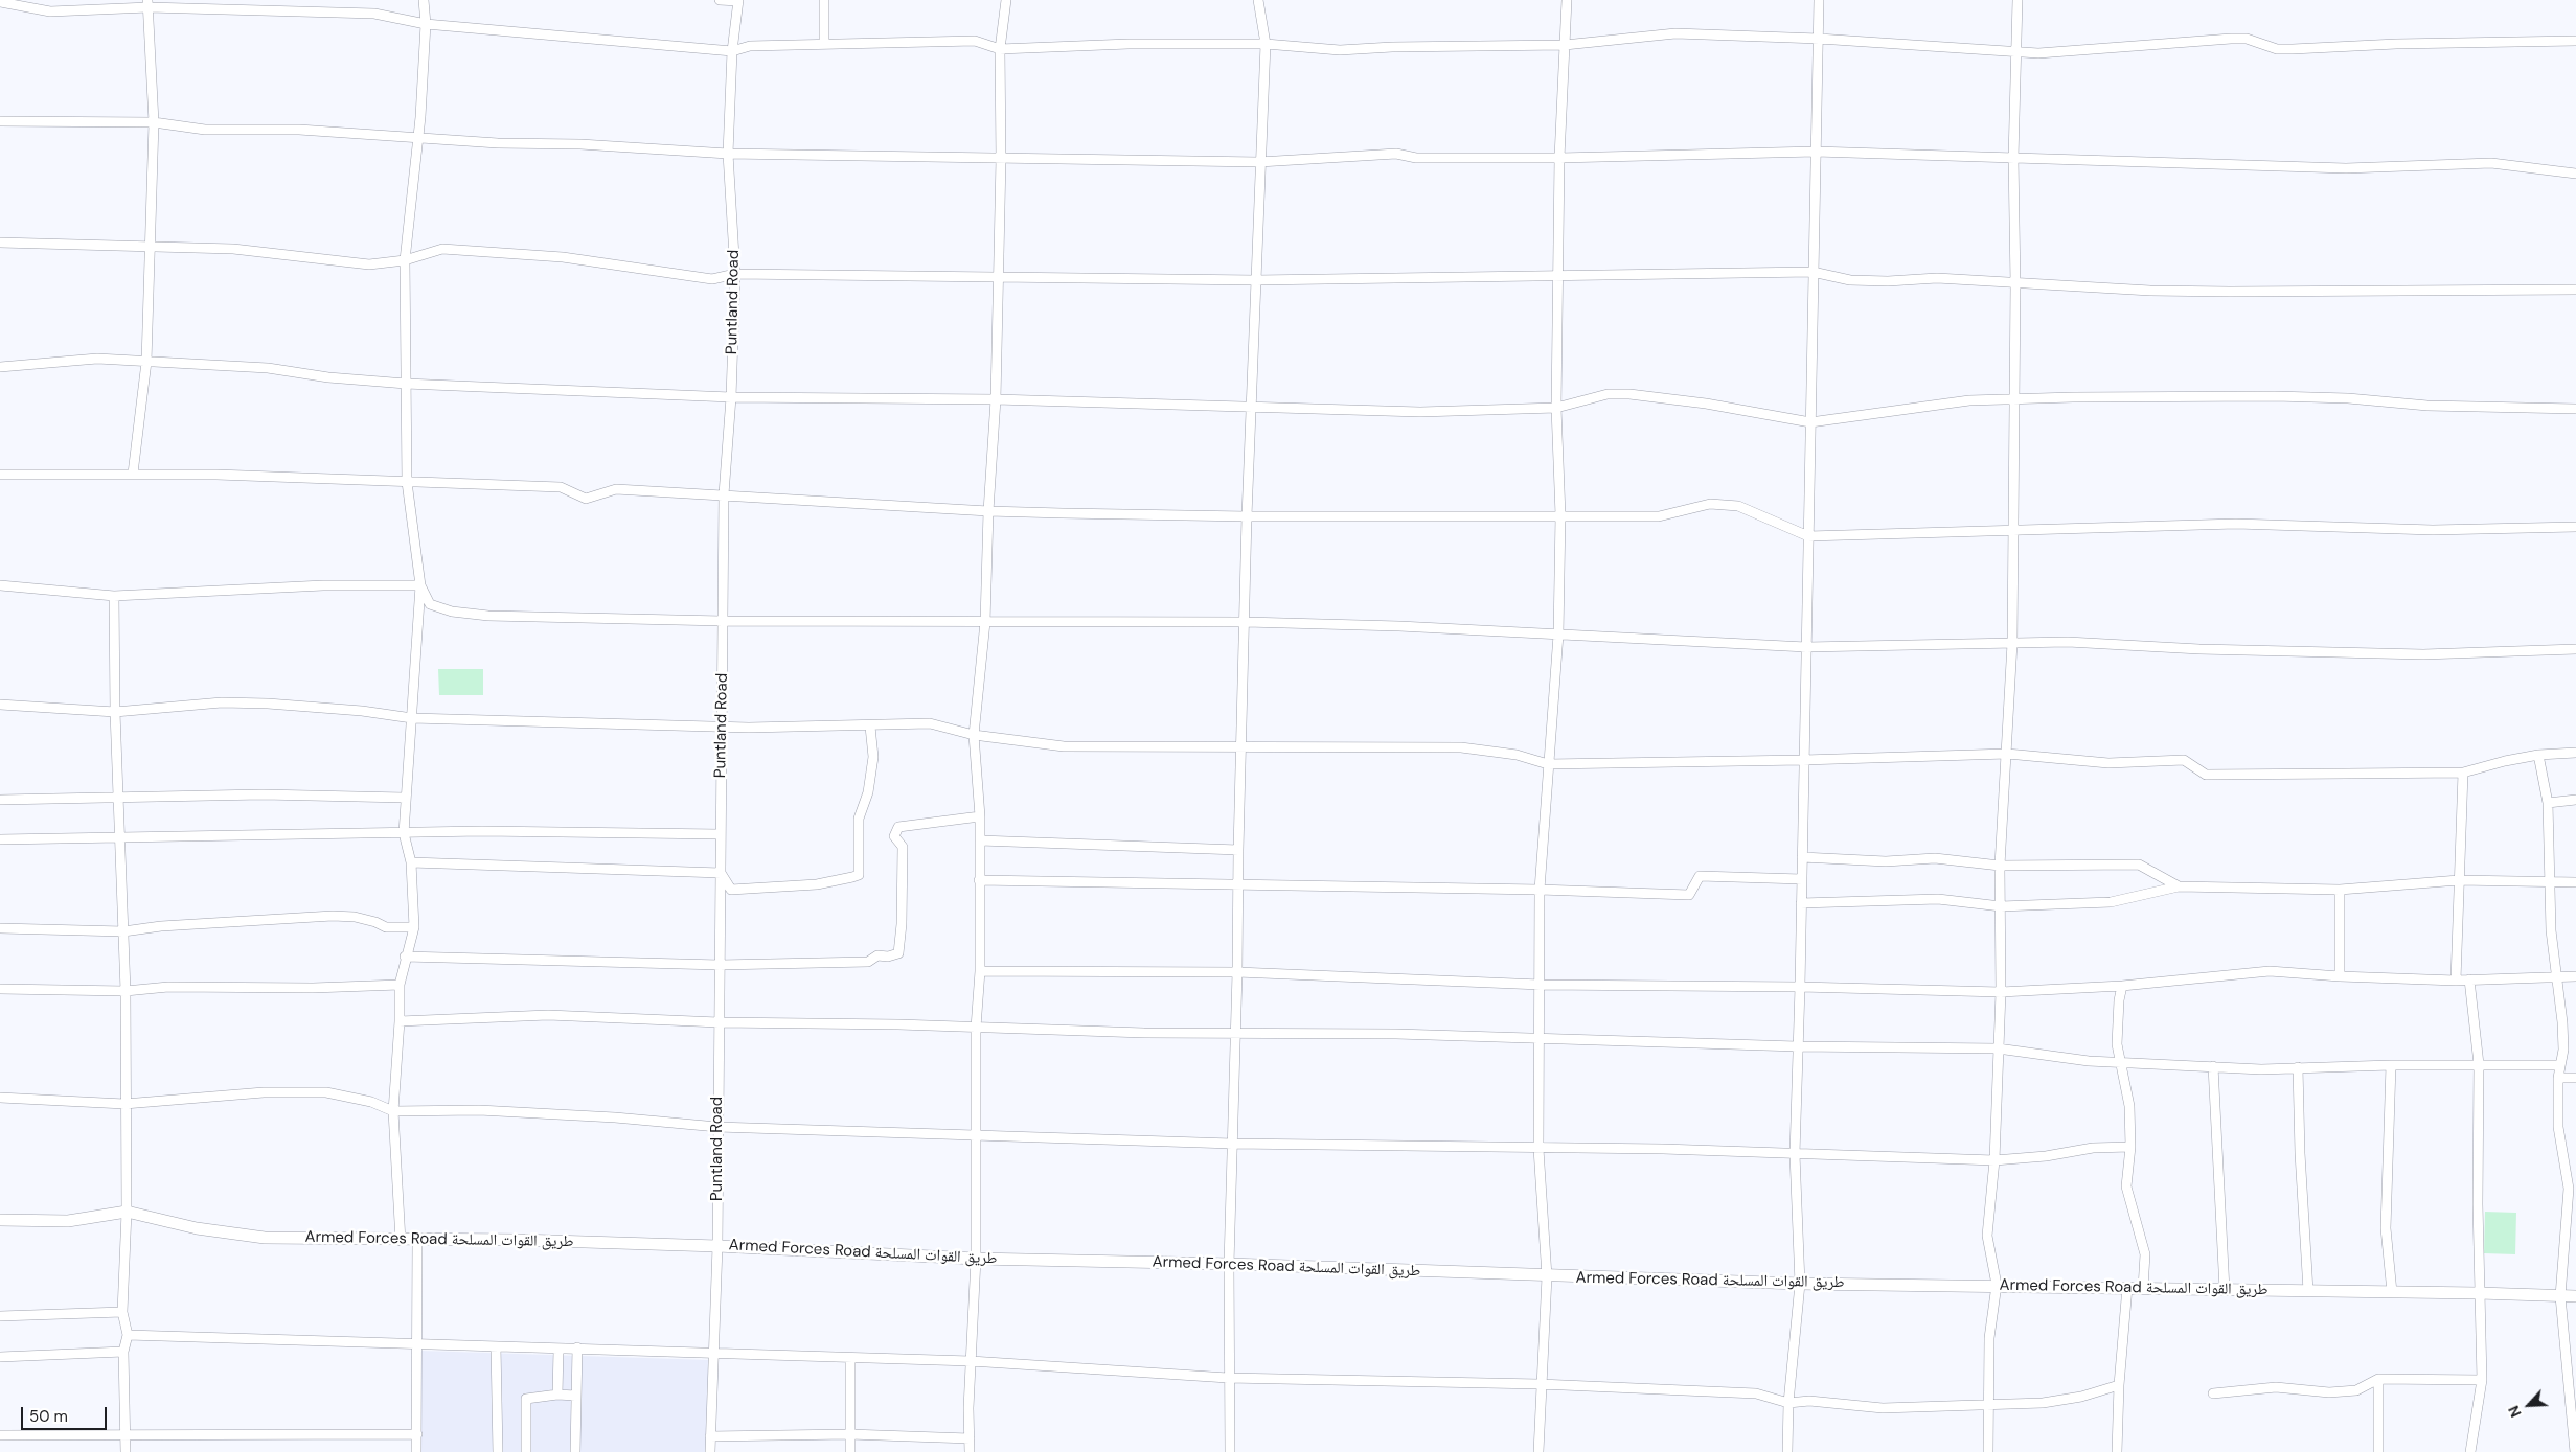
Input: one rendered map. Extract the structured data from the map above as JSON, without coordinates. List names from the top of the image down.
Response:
{
  "streets": {
    "street": ["Puntland Road", "Armed Forces Road طريق القوات المسلحة"]
  },
  "crossings": [
    ["Puntland Road", "Armed Forces Road طريق القوات المسلحة"]
  ],
  "scale_bar": "50 m",
  "north": "bottom left"
}
